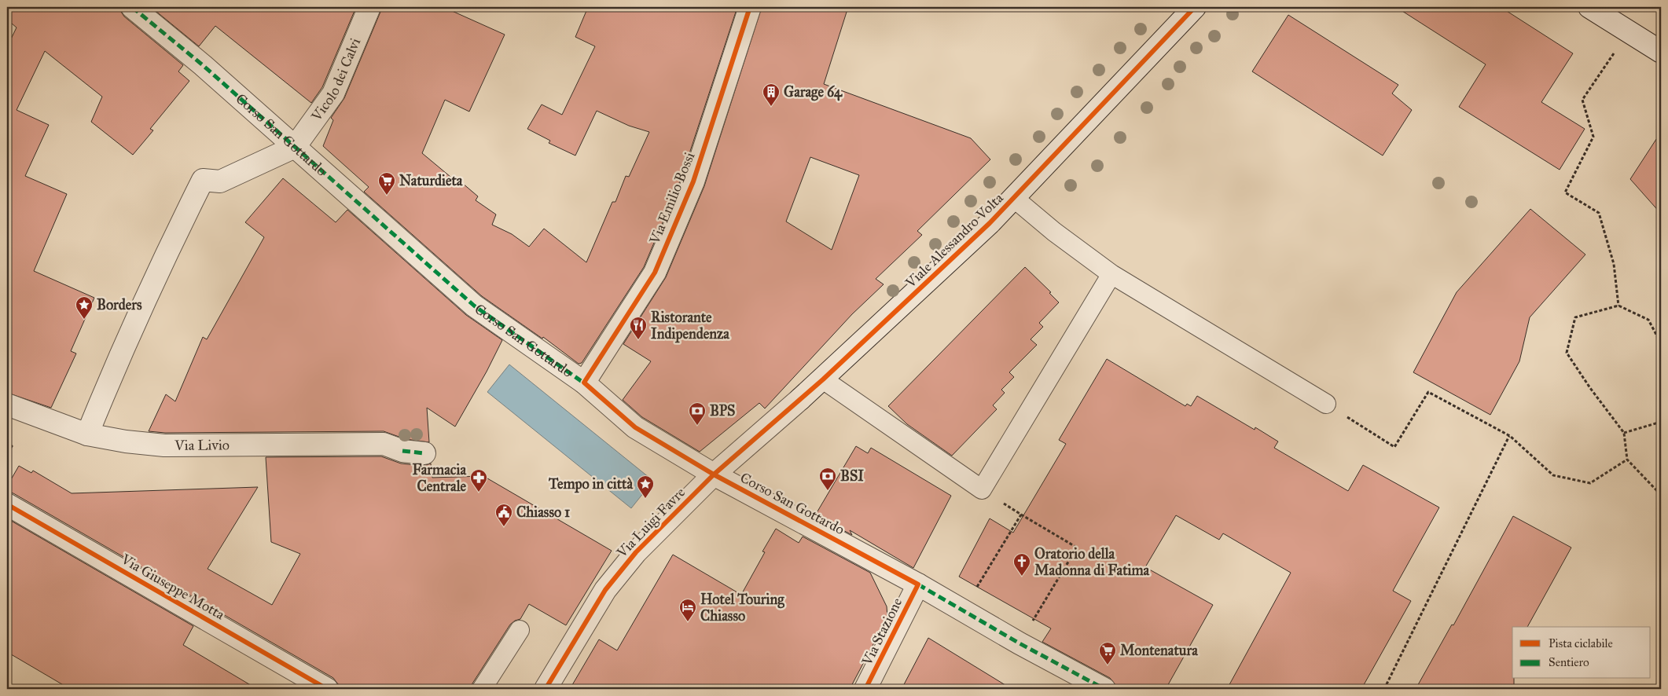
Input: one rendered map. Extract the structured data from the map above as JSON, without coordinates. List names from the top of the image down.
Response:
{
  "streets": {
    "street": [
      "Vicolo dei Calvi",
      "Corso San Gottardo",
      "Via Emilio Bossi",
      "Viale Alessandro Volta",
      "Via Livio",
      "Via Luigi Favre",
      "Via Giuseppe Motta",
      "Via Stazione"
    ]
  },
  "crossings": [
    ["Vicolo dei Calvi", "Corso San Gottardo"],
    ["Corso San Gottardo", "Via Emilio Bossi"],
    ["Corso San Gottardo", "Viale Alessandro Volta"],
    ["Corso San Gottardo", "Via Luigi Favre"],
    ["Corso San Gottardo", "Via Stazione"],
    ["Viale Alessandro Volta", "Via Luigi Favre"]
  ],
  "places": {
    "building": ["Garage 64"],
    "supermarket": ["Naturdieta", "Montenatura"],
    "place": ["Borders", "Tempo in città"],
    "restaurant": ["Ristorante Indipendenza"],
    "bank": ["BPS", "BSI"],
    "pharmacy": ["Farmacia Centrale"],
    "public building": ["Chiasso 1"],
    "church": ["Oratorio della Madonna di Fatima"],
    "hotel": ["Hotel Touring Chiasso"]
  },
  "legend": ["Pista ciclabile", "Sentiero"]
}
